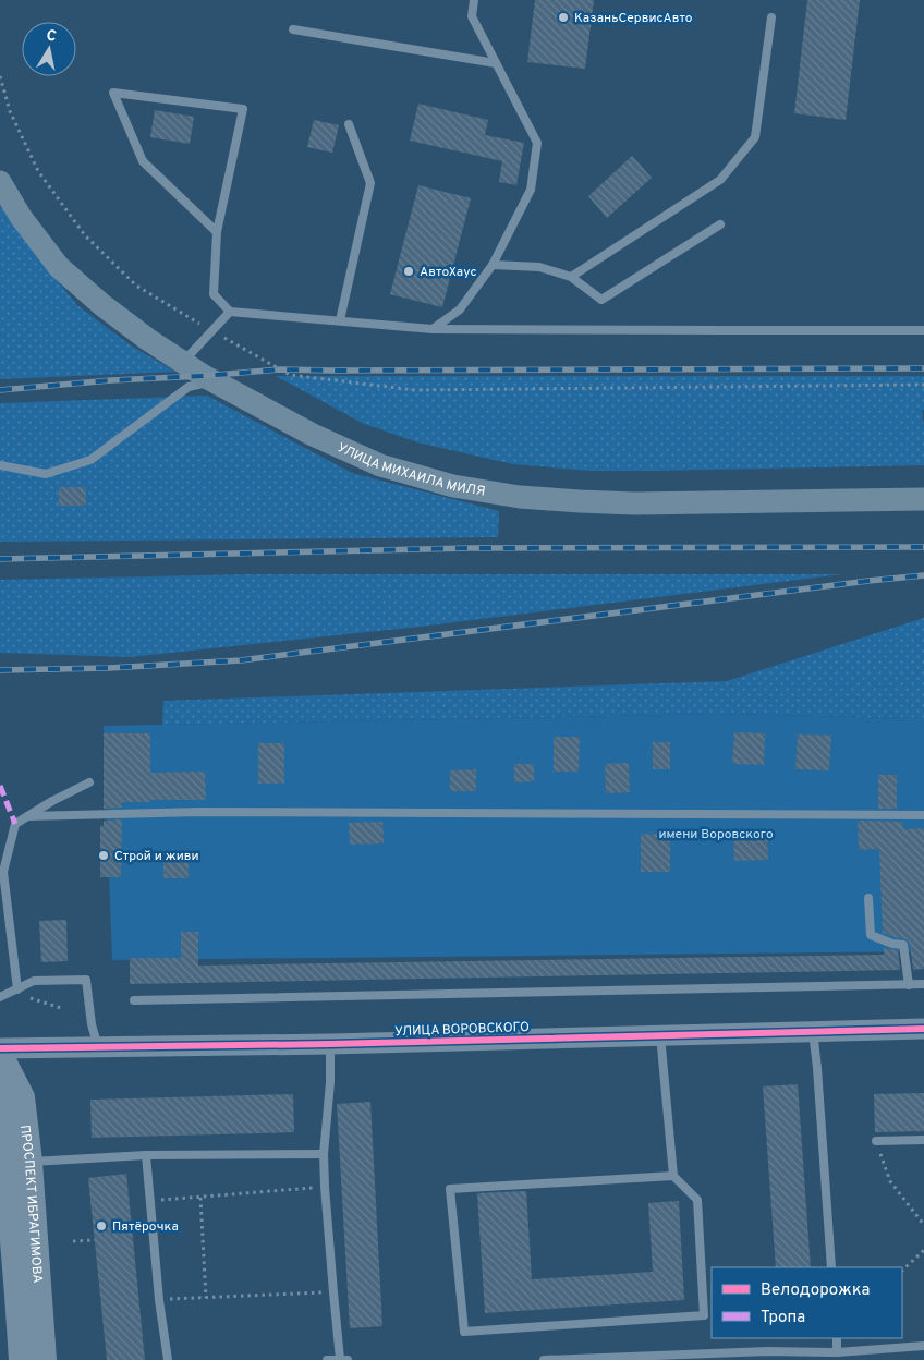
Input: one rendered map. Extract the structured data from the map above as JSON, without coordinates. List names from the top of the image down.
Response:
{
  "streets": {
    "main road": ["УЛИЦА МИХАИЛА МИЛЯ", "ПРОСПЕКТ ИБРАГИМОВА"],
    "street": ["УЛИЦА ВОРОВСКОГО"]
  },
  "parks": ["имени Воровского"],
  "places": [
    "КазаньСервисАвто",
    "АвтоХаус",
    "Строй и живи",
    "Пятёрочка"
  ],
  "legend": ["Велодорожка", "Тропа"],
  "north": "top"
}
